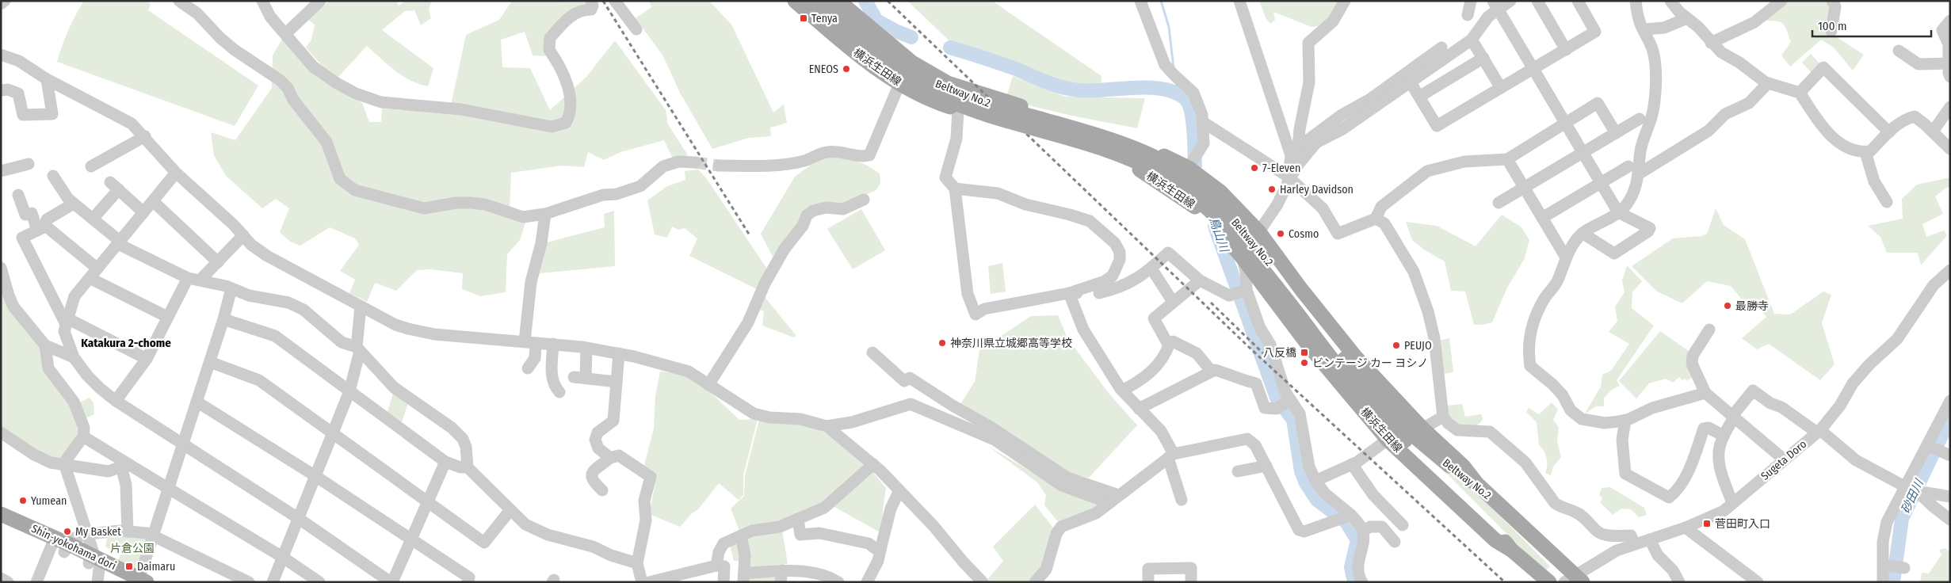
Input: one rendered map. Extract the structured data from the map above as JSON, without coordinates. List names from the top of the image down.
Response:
{
  "streets": {
    "main road": ["横浜生田線", "Beltway No.2", "Shin-yokohama dori"],
    "street": ["Sugeta Doro"]
  },
  "crossings": [
    ["横浜生田線", "Beltway No.2"],
    ["Beltway No.2", "Sugeta Doro"]
  ],
  "districts": ["Katakura 2-chome"],
  "water": ["鳥山川", "砂田川"],
  "parks": ["片倉公園"],
  "places": {
    "transit": [
      "Tenya",
      "八反橋",
      "菅田町入口",
      "Daimaru"
    ],
    "other": [
      "ENEOS",
      "7-Eleven",
      "Harley Davidson",
      "Cosmo",
      "最勝寺",
      "神奈川県立城郷高等学校",
      "PEUJO",
      "ビンテージ カー ヨシノ",
      "Yumean",
      "My Basket"
    ]
  },
  "scale_bar": "100 m"
}
